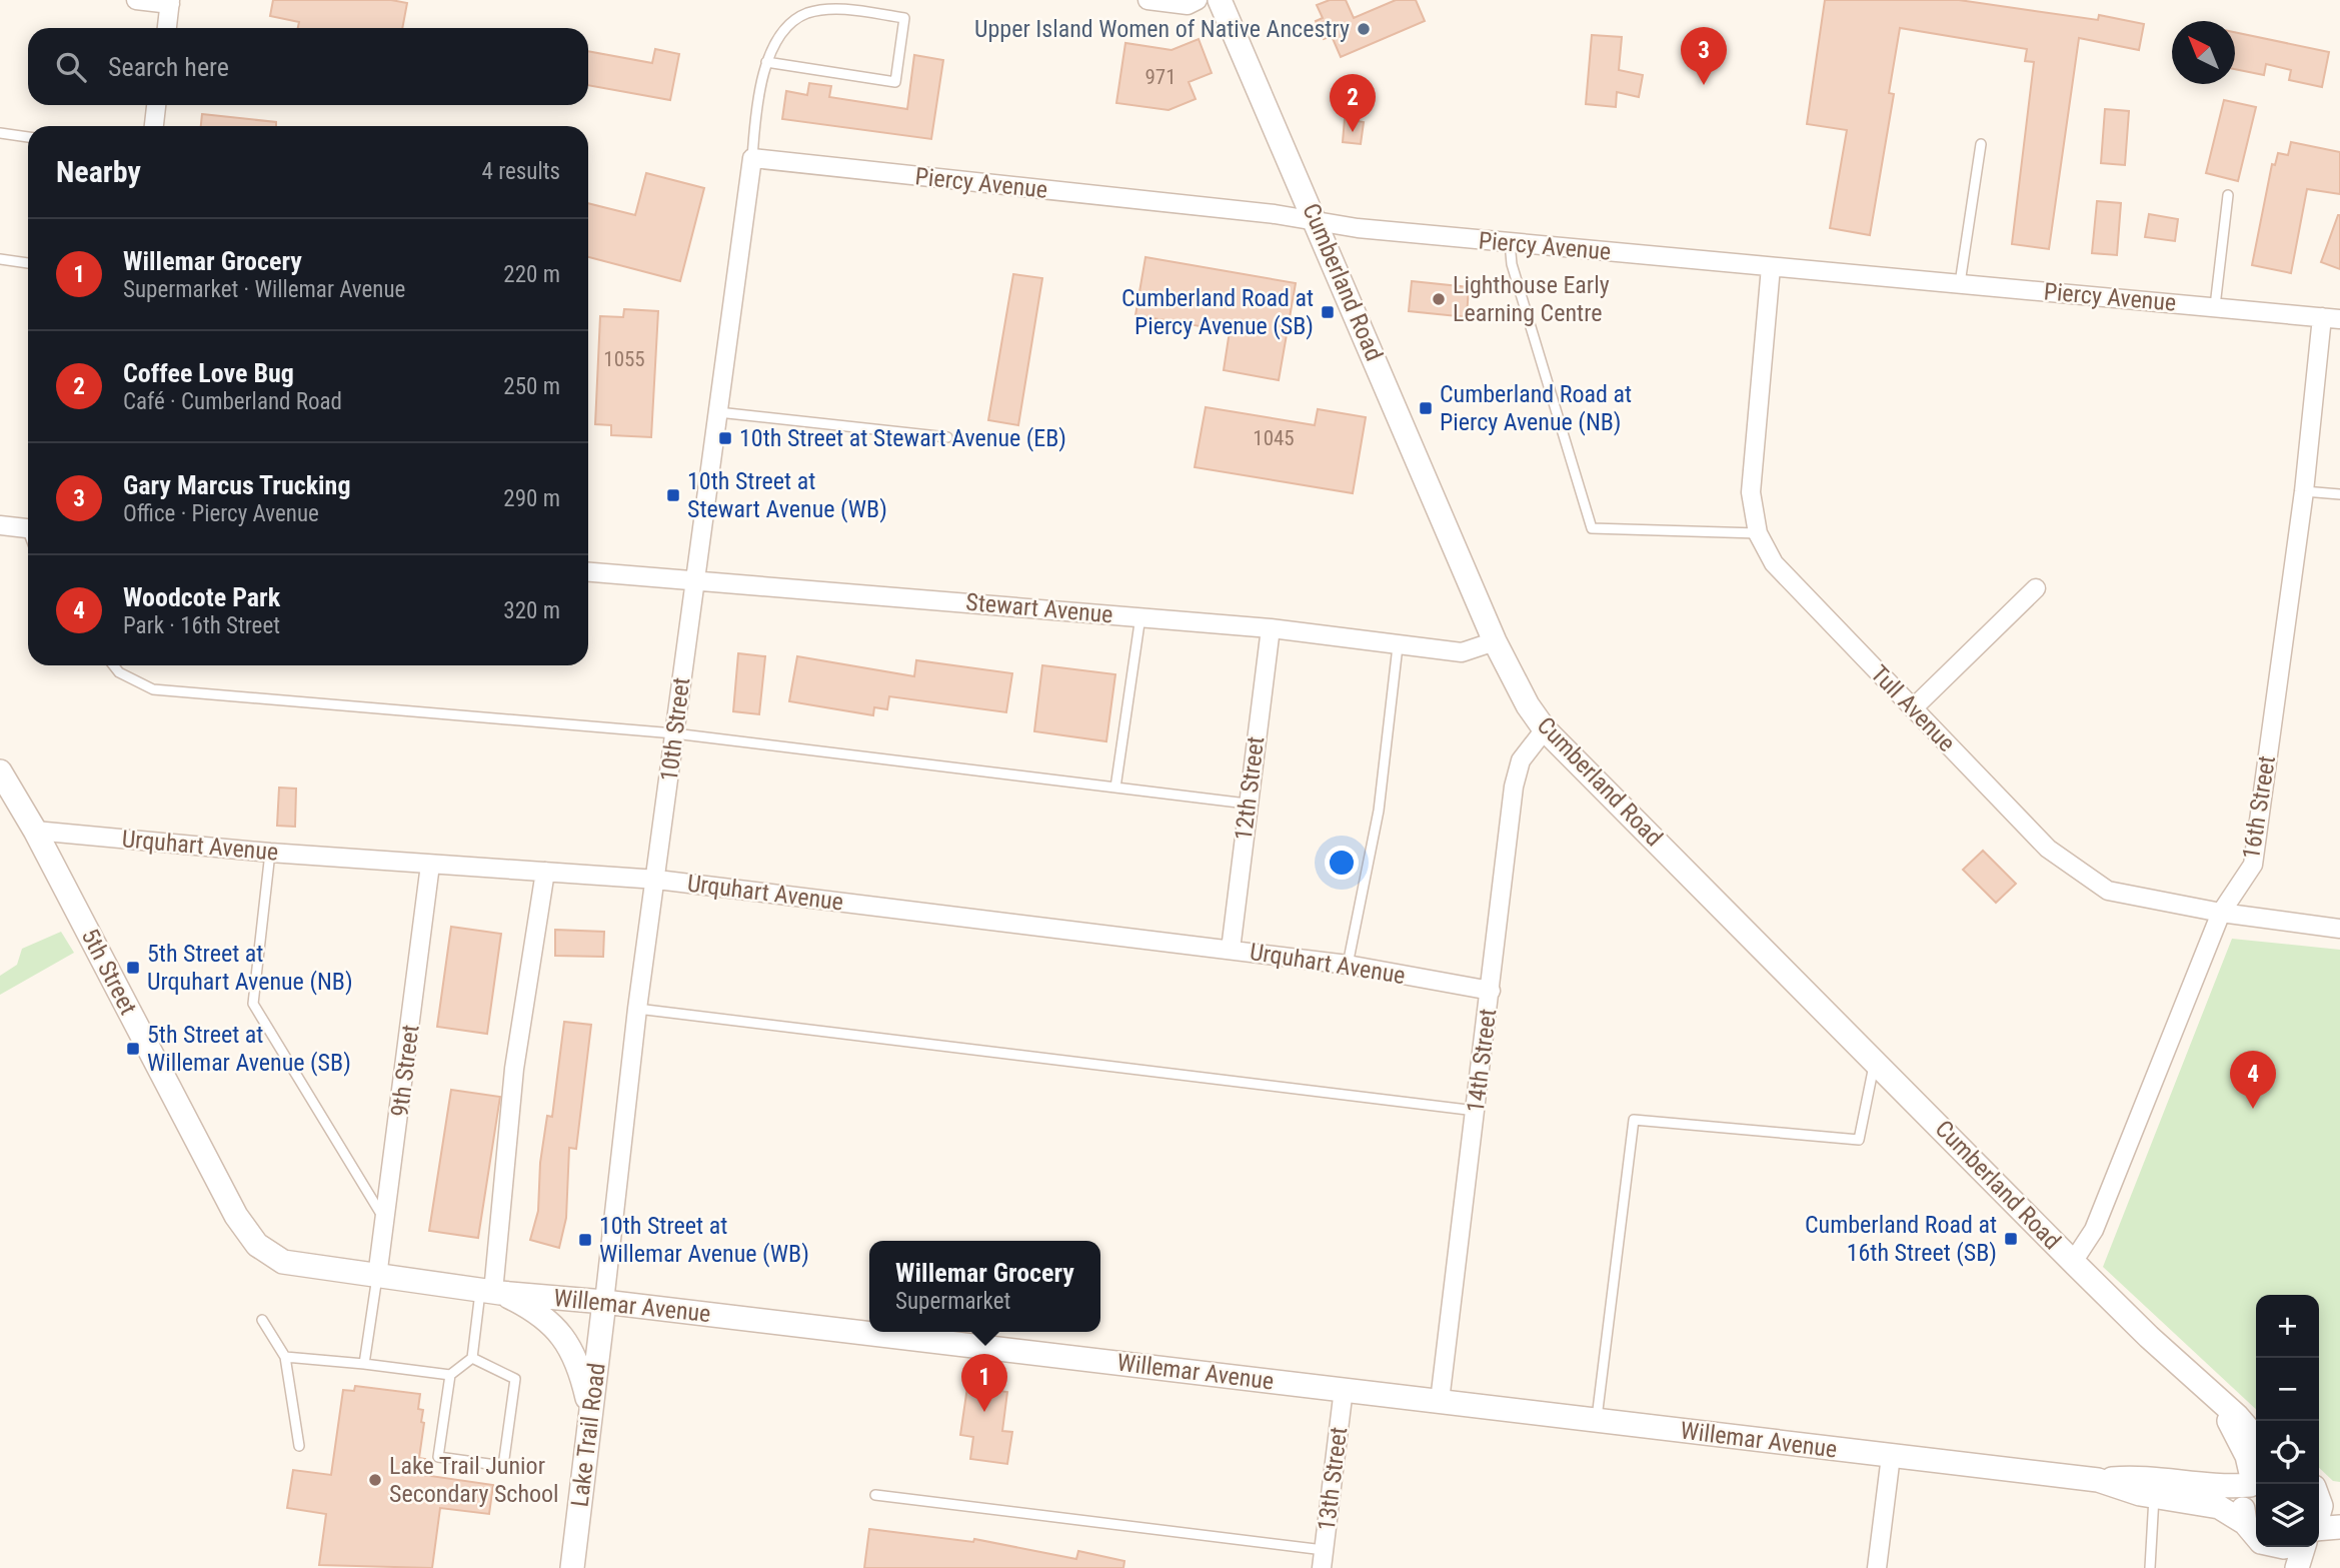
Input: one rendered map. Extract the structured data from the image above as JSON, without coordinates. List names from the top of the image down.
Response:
{
  "streets": {
    "street": [
      "Piercy Avenue",
      "Cumberland Road",
      "Stewart Avenue",
      "Tull Avenue",
      "10th Street",
      "12th Street",
      "16th Street",
      "Urquhart Avenue",
      "5th Street",
      "14th Street",
      "9th Street",
      "Willemar Avenue",
      "Lake Trail Road",
      "13th Street"
    ]
  },
  "crossings": [
    ["Piercy Avenue", "Cumberland Road"],
    ["Piercy Avenue", "Tull Avenue"],
    ["Piercy Avenue", "10th Street"],
    ["Piercy Avenue", "16th Street"],
    ["Cumberland Road", "Stewart Avenue"],
    ["Cumberland Road", "16th Street"],
    ["Cumberland Road", "14th Street"],
    ["Cumberland Road", "Willemar Avenue"],
    ["Stewart Avenue", "10th Street"],
    ["Stewart Avenue", "12th Street"],
    ["Tull Avenue", "16th Street"],
    ["10th Street", "Urquhart Avenue"],
    ["10th Street", "Willemar Avenue"],
    ["10th Street", "Lake Trail Road"],
    ["12th Street", "Urquhart Avenue"],
    ["Urquhart Avenue", "5th Street"],
    ["Urquhart Avenue", "14th Street"],
    ["Urquhart Avenue", "9th Street"],
    ["5th Street", "Willemar Avenue"],
    ["14th Street", "Willemar Avenue"],
    ["9th Street", "Willemar Avenue"],
    ["Willemar Avenue", "Lake Trail Road"],
    ["Willemar Avenue", "13th Street"]
  ],
  "places": {
    "other": ["Upper Island Women of Native Ancestry", "Lighthouse Early Learning Centre", "Lake Trail Junior Secondary School"],
    "transit": [
      "Cumberland Road at Piercy Avenue (SB)",
      "Cumberland Road at Piercy Avenue (NB)",
      "10th Street at Stewart Avenue (EB)",
      "10th Street at Stewart Avenue (WB)",
      "5th Street at Urquhart Avenue (NB)",
      "5th Street at Willemar Avenue (SB)",
      "Cumberland Road at 16th Street (SB)",
      "10th Street at Willemar Avenue (WB)"
    ]
  },
  "house_numbers": ["971", "1055", "1045"],
  "north": "top left",
  "page": {
    "pins": [
      "3",
      "2",
      "4",
      "1"
    ],
    "search": "Search here",
    "heading": ["Nearby", "4 results"],
    "list": [
      {
        "mark": "1",
        "name": "Willemar Grocery",
        "note": "Supermarket · Willemar Avenue",
        "value": "220 m"
      },
      {
        "mark": "2",
        "name": "Coffee Love Bug",
        "note": "Café · Cumberland Road",
        "value": "250 m"
      },
      {
        "mark": "3",
        "name": "Gary Marcus Trucking",
        "note": "Office · Piercy Avenue",
        "value": "290 m"
      },
      {
        "mark": "4",
        "name": "Woodcote Park",
        "note": "Park · 16th Street",
        "value": "320 m"
      }
    ],
    "popup": ["Willemar Grocery", "Supermarket"],
    "map_buttons": ["+", "−"]
  }
}
